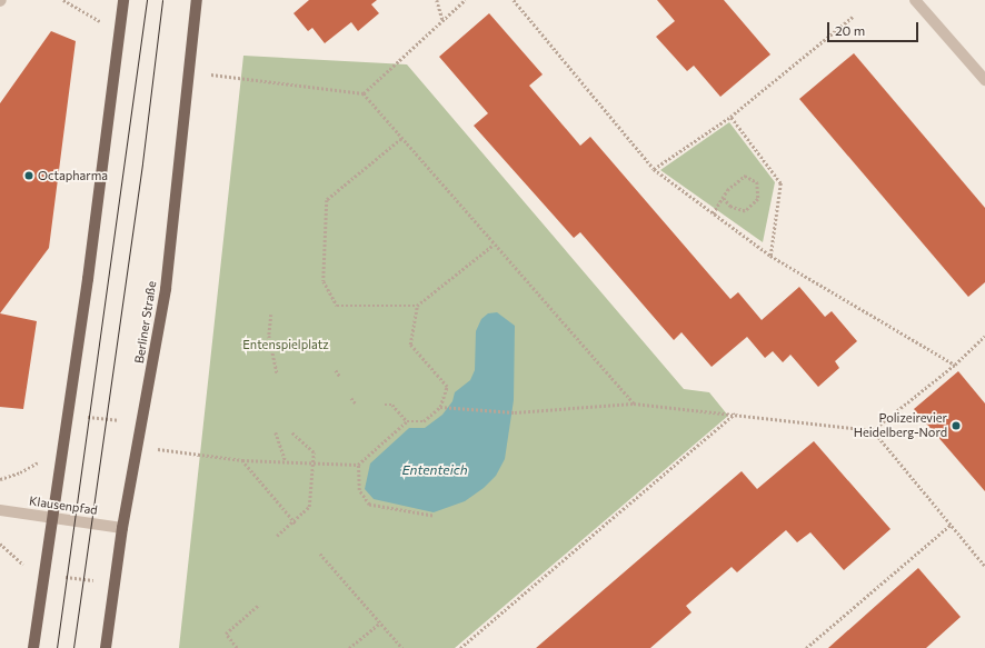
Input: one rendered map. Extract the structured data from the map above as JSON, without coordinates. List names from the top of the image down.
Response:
{
  "streets": {
    "main road": ["Berliner Straße"],
    "street": ["Klausenpfad"]
  },
  "crossings": [
    ["Berliner Straße", "Klausenpfad"]
  ],
  "water": ["Ententeich"],
  "parks": ["Entenspielplatz"],
  "places": ["Octapharma", "Polizeirevier Heidelberg-Nord"],
  "scale_bar": "20 m"
}
